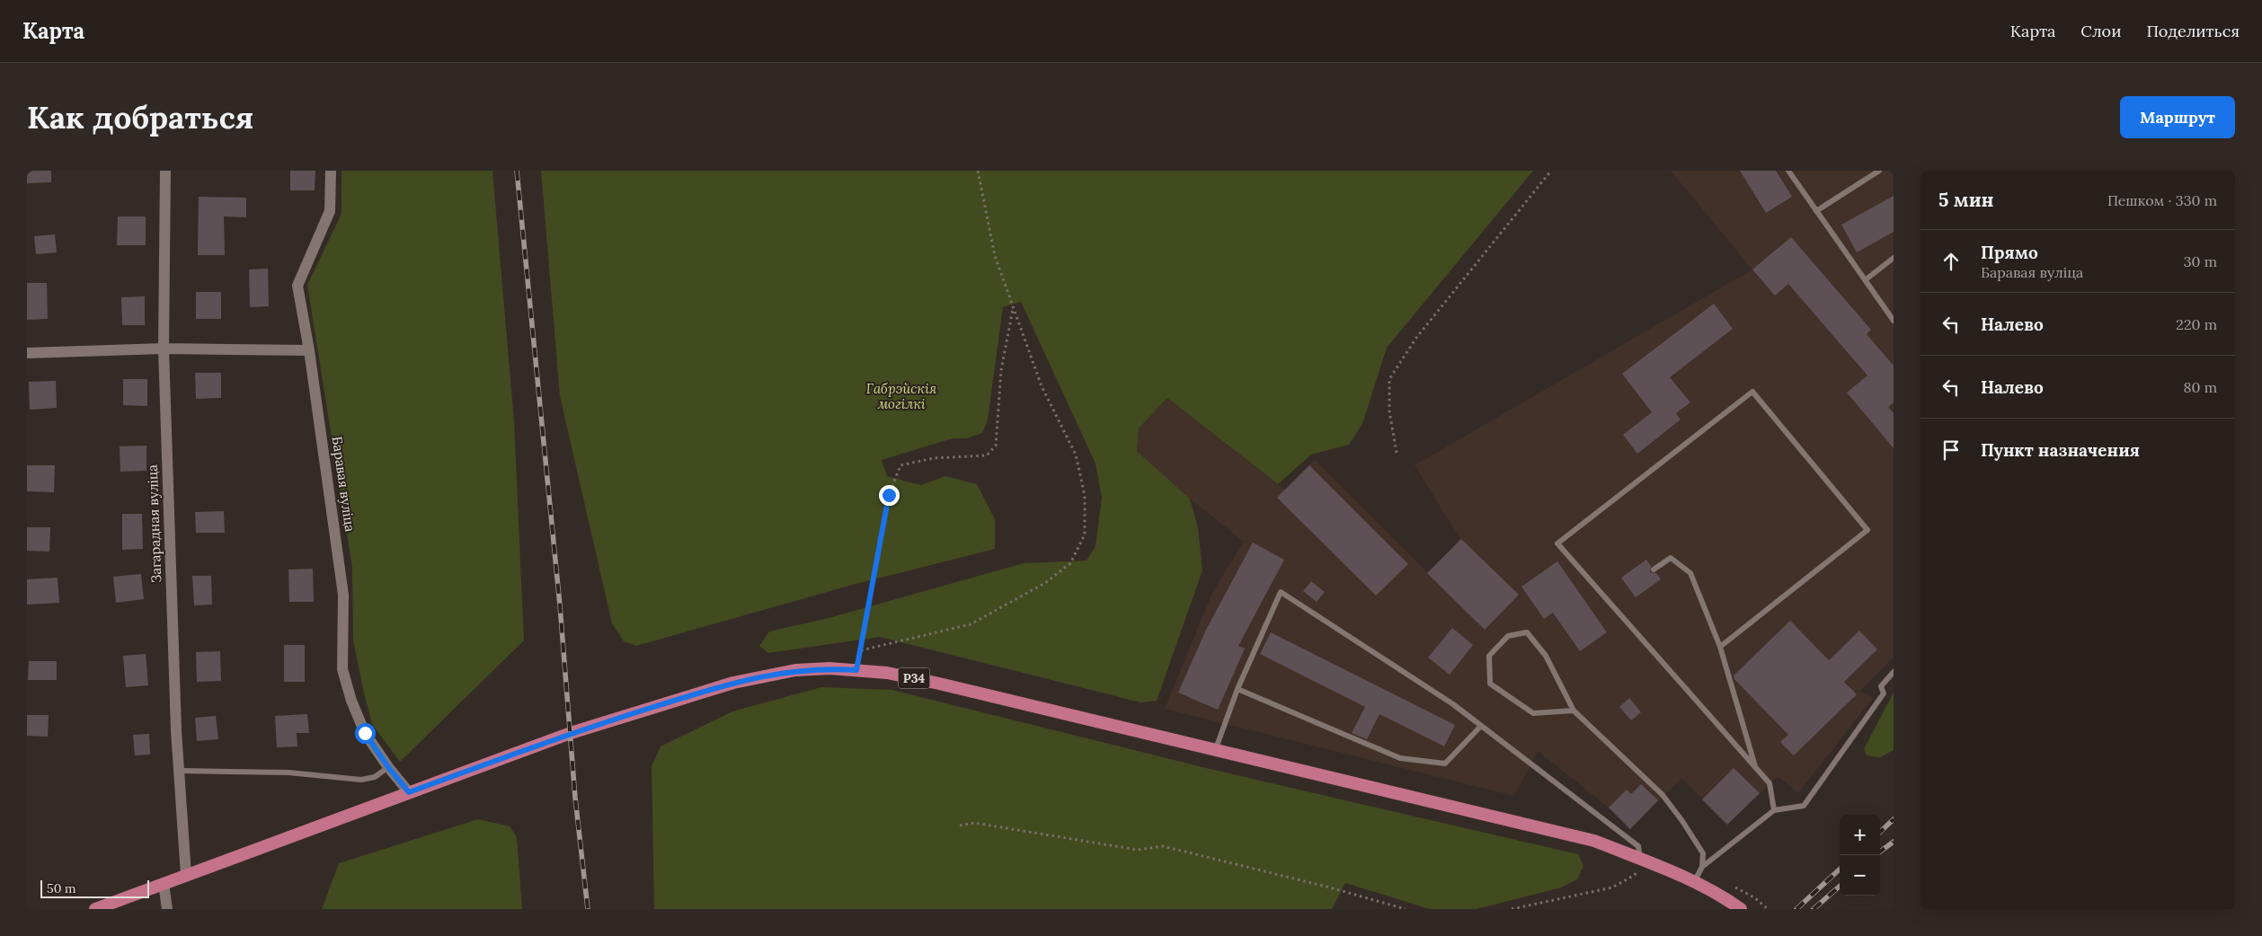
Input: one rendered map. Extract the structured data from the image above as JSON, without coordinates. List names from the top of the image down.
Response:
{
  "streets": {
    "main road": ["Р34"],
    "street": ["Баравая вуліца", "Загарадная вуліца"]
  },
  "crossings": [
    ["Баравая вуліца", "Р34"],
    ["Загарадная вуліца", "Р34"]
  ],
  "parks": ["Габрэйскія могілкі"],
  "scale_bar": "50 m",
  "page": {
    "header": "Карта",
    "nav": ["Карта", "Слои", "Поделиться"],
    "buttons": "Маршрут",
    "title": "Как добраться",
    "heading": ["5 мин", "Пешком · 330 m"],
    "list": [
      ["Прямо", "Баравая вуліца", "30 m"],
      ["Налево", "220 m"],
      ["Налево", "80 m"],
      "Пункт назначения"
    ],
    "map_buttons": ["+", "−"],
    "scale": "50 m"
  }
}
